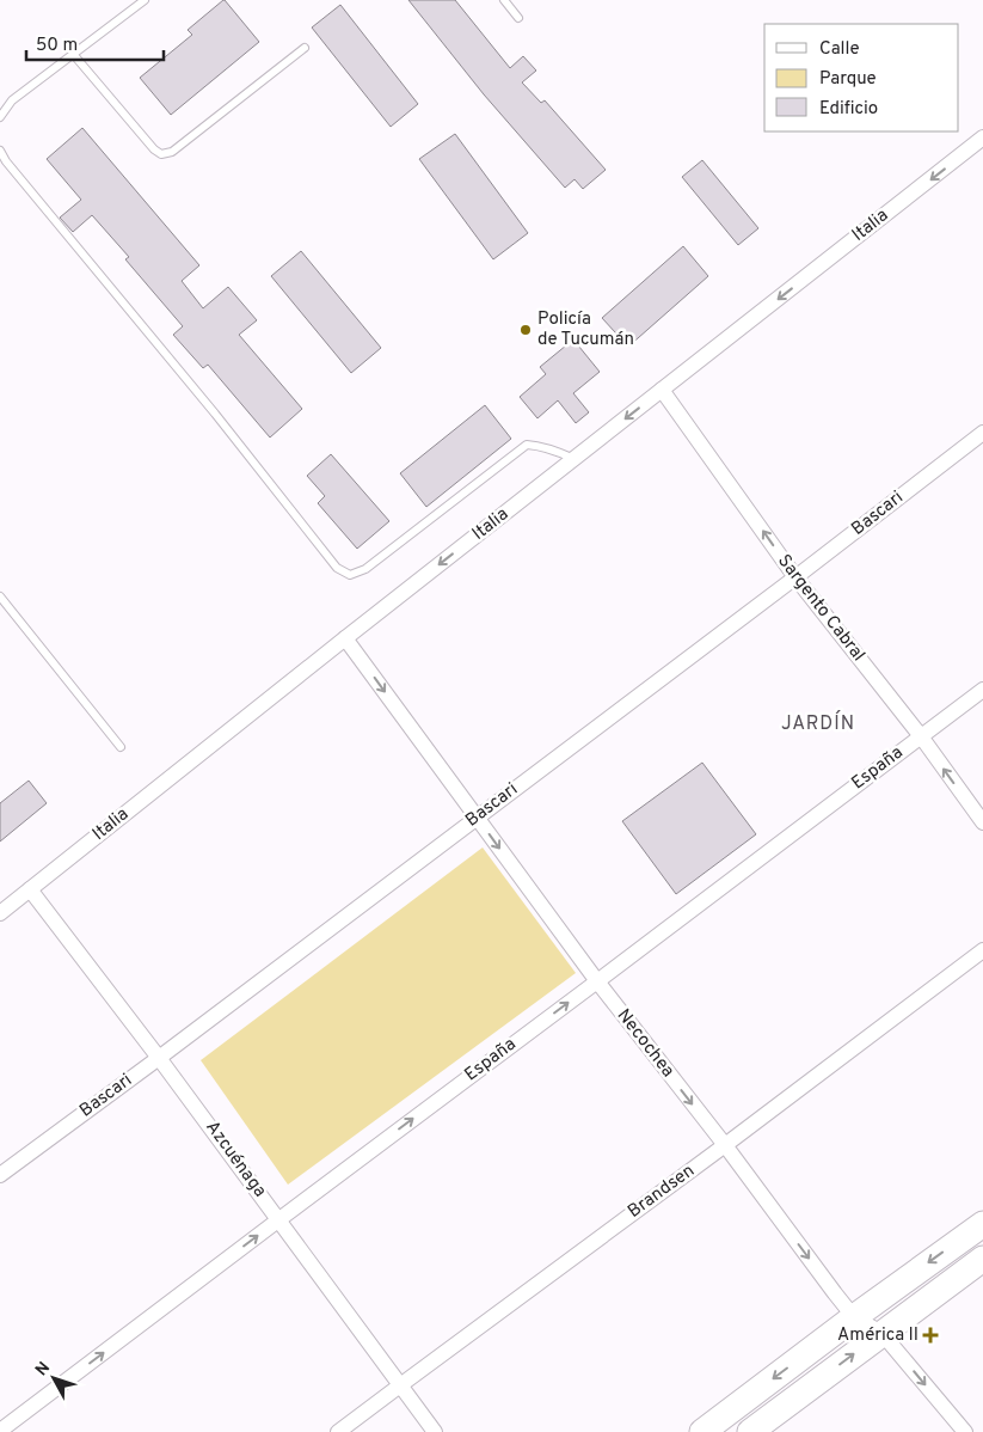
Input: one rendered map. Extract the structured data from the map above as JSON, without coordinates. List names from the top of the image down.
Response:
{
  "streets": {
    "street": [
      "Italia",
      "Bascari",
      "Sargento Cabral",
      "España",
      "Necochea",
      "Azcuénaga",
      "Brandsen"
    ]
  },
  "crossings": [
    ["Italia", "Sargento Cabral"],
    ["Italia", "Necochea"],
    ["Italia", "Azcuénaga"],
    ["Bascari", "Sargento Cabral"],
    ["Bascari", "Necochea"],
    ["Bascari", "Azcuénaga"],
    ["Sargento Cabral", "España"],
    ["España", "Necochea"],
    ["España", "Azcuénaga"],
    ["Necochea", "Brandsen"],
    ["Azcuénaga", "Brandsen"]
  ],
  "one_way": [
    "Italia",
    "Sargento Cabral",
    "España",
    "Necochea"
  ],
  "districts": ["JARDÍN"],
  "places": {
    "other": ["Policía de Tucumán"],
    "health": ["América II"]
  },
  "legend": ["Calle", "Parque", "Edificio"],
  "scale_bar": "50 m",
  "north": "top left"
}
